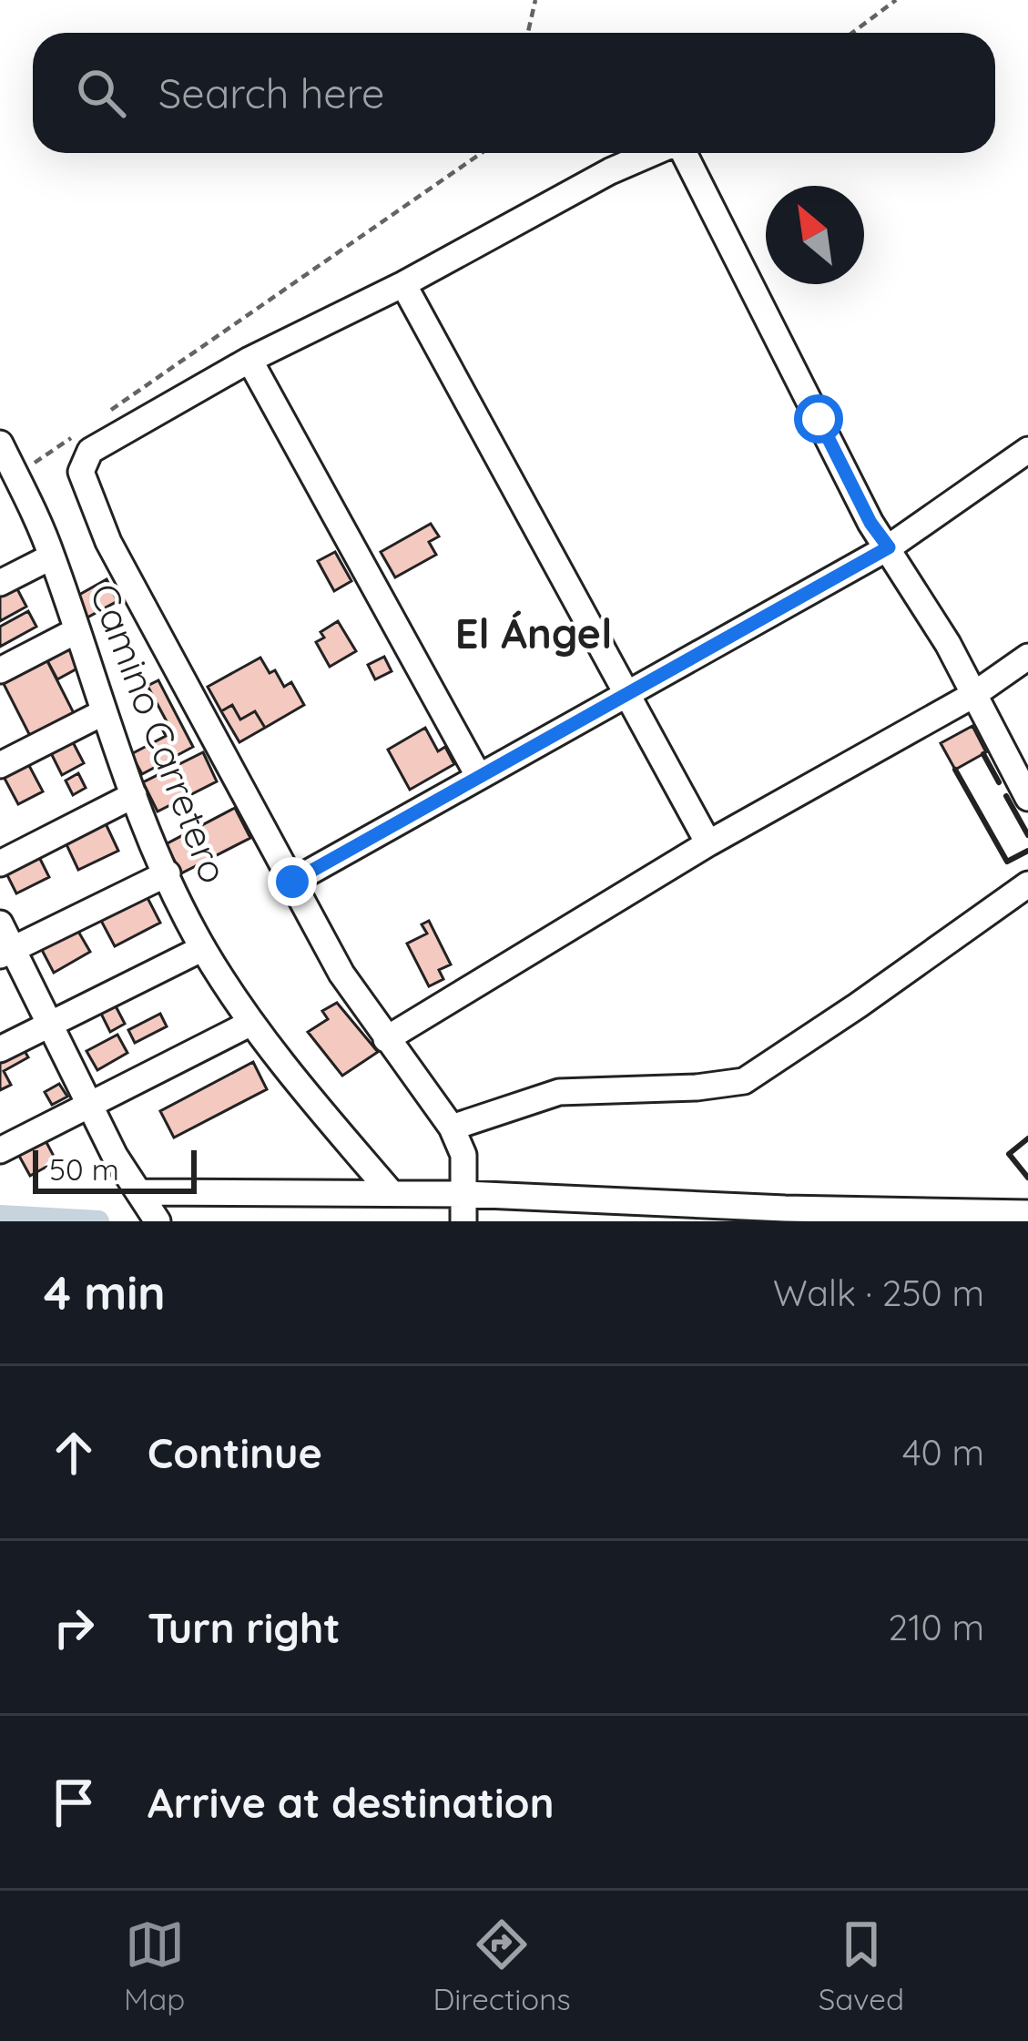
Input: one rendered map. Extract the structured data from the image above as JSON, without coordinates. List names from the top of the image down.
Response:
{
  "streets": {
    "street": ["Camino Carretero"]
  },
  "districts": ["El Ángel"],
  "scale_bar": "50 m",
  "north": "top left",
  "page": {
    "search": "Search here",
    "scale": "50 m",
    "heading": ["4 min", "Walk · 250 m"],
    "list": [
      ["Continue", "40 m"],
      ["Turn right", "210 m"],
      "Arrive at destination"
    ],
    "nav": ["Map", "Directions", "Saved"]
  }
}
